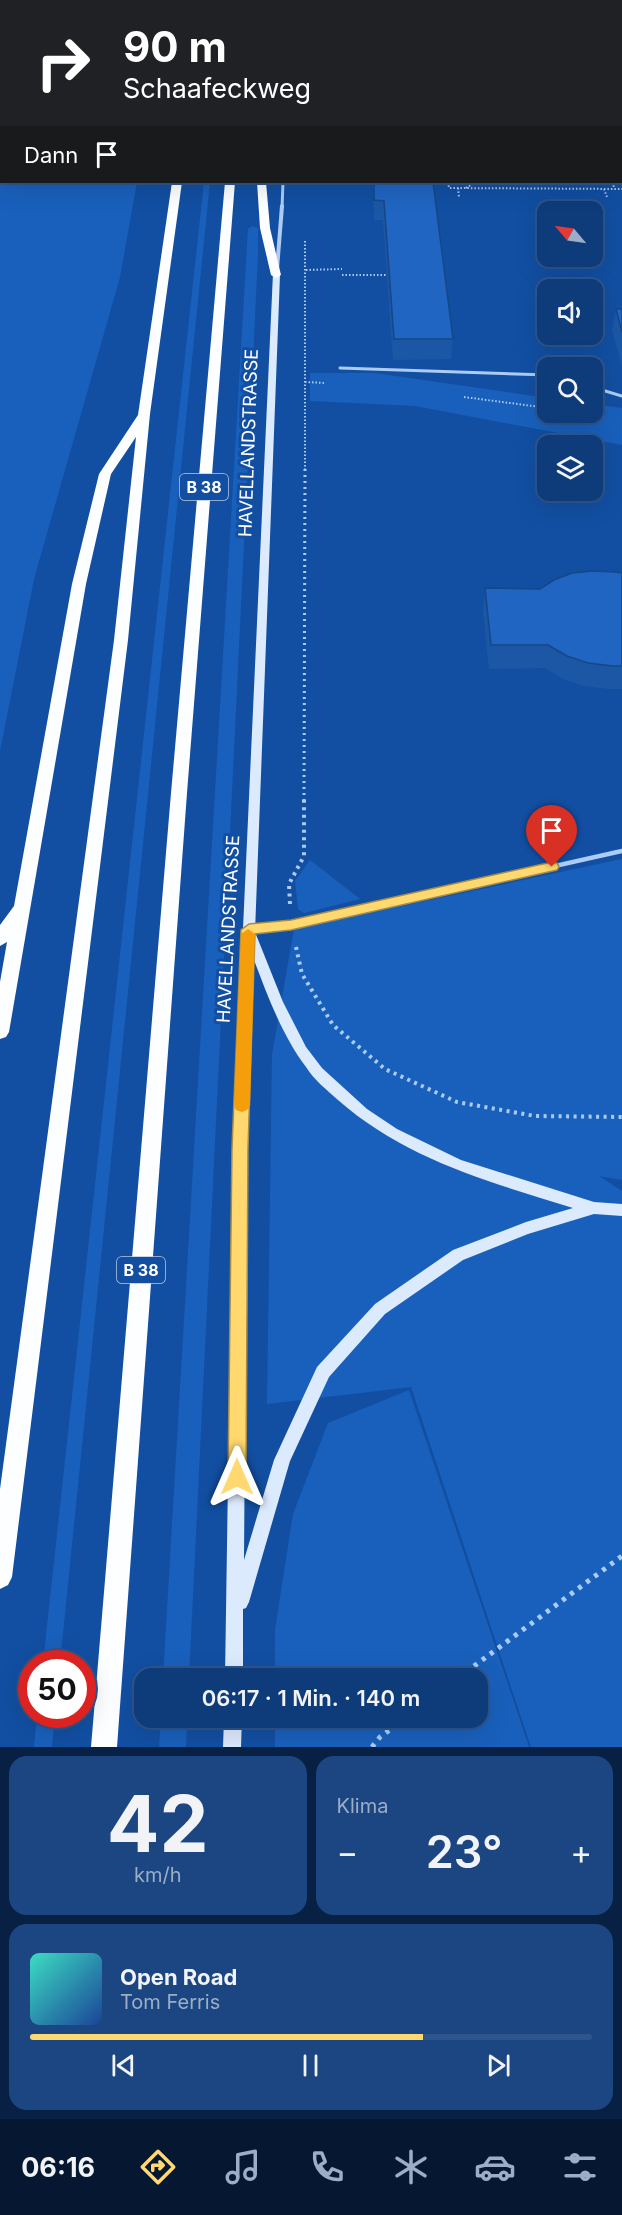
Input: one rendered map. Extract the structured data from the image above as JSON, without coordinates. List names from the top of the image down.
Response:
{
  "streets": {
    "highway": ["B 38"],
    "main road": ["HAVELLANDSTRASSE"]
  },
  "north": "top left",
  "page": {
    "turn": ["90 m", "Schaafeckweg"],
    "then": "Dann",
    "limit": "50",
    "trip": "06:17 · 1 Min. · 140 m",
    "tile": [
      ["42", "km/h"],
      "Klima"
    ],
    "heat": ["−", "23°", "+"],
    "song": ["Open Road", "Tom Ferris"],
    "tabs": "06:16"
  }
}
